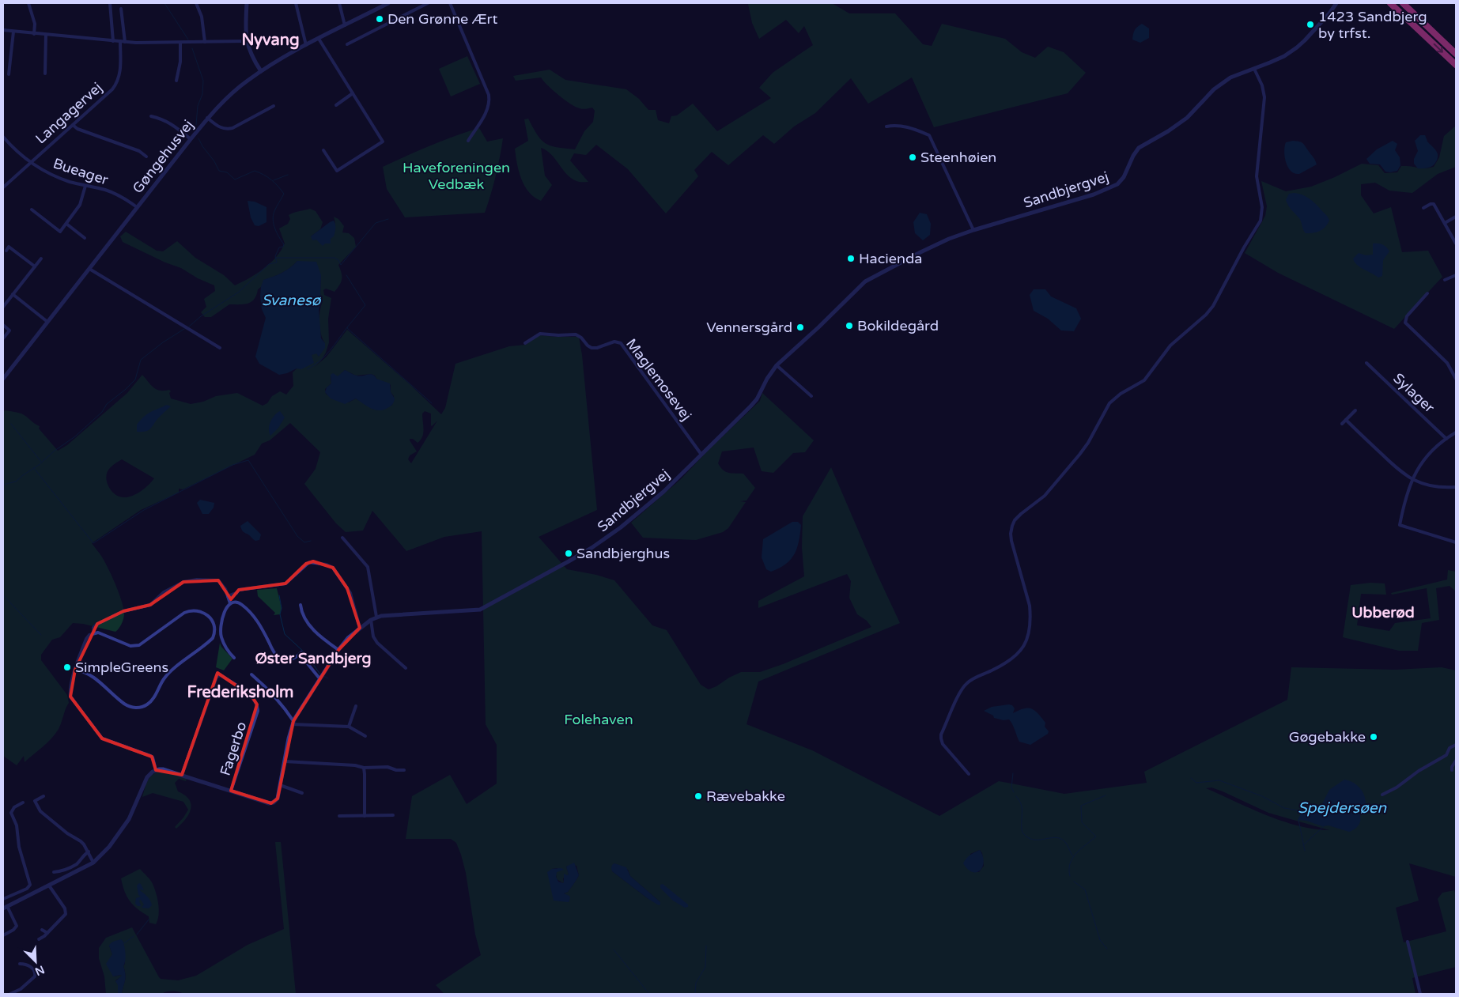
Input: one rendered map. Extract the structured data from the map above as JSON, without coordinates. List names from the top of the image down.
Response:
{
  "streets": {
    "street": [
      "Langagervej",
      "Gøngehusvej",
      "Bueager",
      "Sandbjergvej",
      "Maglemosevej",
      "Sylager",
      "Fagerbo"
    ]
  },
  "crossings": [
    ["Langagervej", "Bueager"],
    ["Gøngehusvej", "Bueager"],
    ["Sandbjergvej", "Maglemosevej"],
    ["Sandbjergvej", "Fagerbo"]
  ],
  "districts": [
    "Nyvang",
    "Ubberød",
    "Øster Sandbjerg",
    "Frederiksholm"
  ],
  "water": ["Svanesø", "Spejdersøen"],
  "parks": ["Haveforeningen Vedbæk", "Folehaven"],
  "places": [
    "Den Grønne Ært",
    "1423 Sandbjerg by trfst.",
    "Steenhøien",
    "Hacienda",
    "Bokildegård",
    "Vennersgård",
    "Sandbjerghus",
    "SimpleGreens",
    "Gøgebakke",
    "Rævebakke"
  ],
  "north": "bottom right"
}
